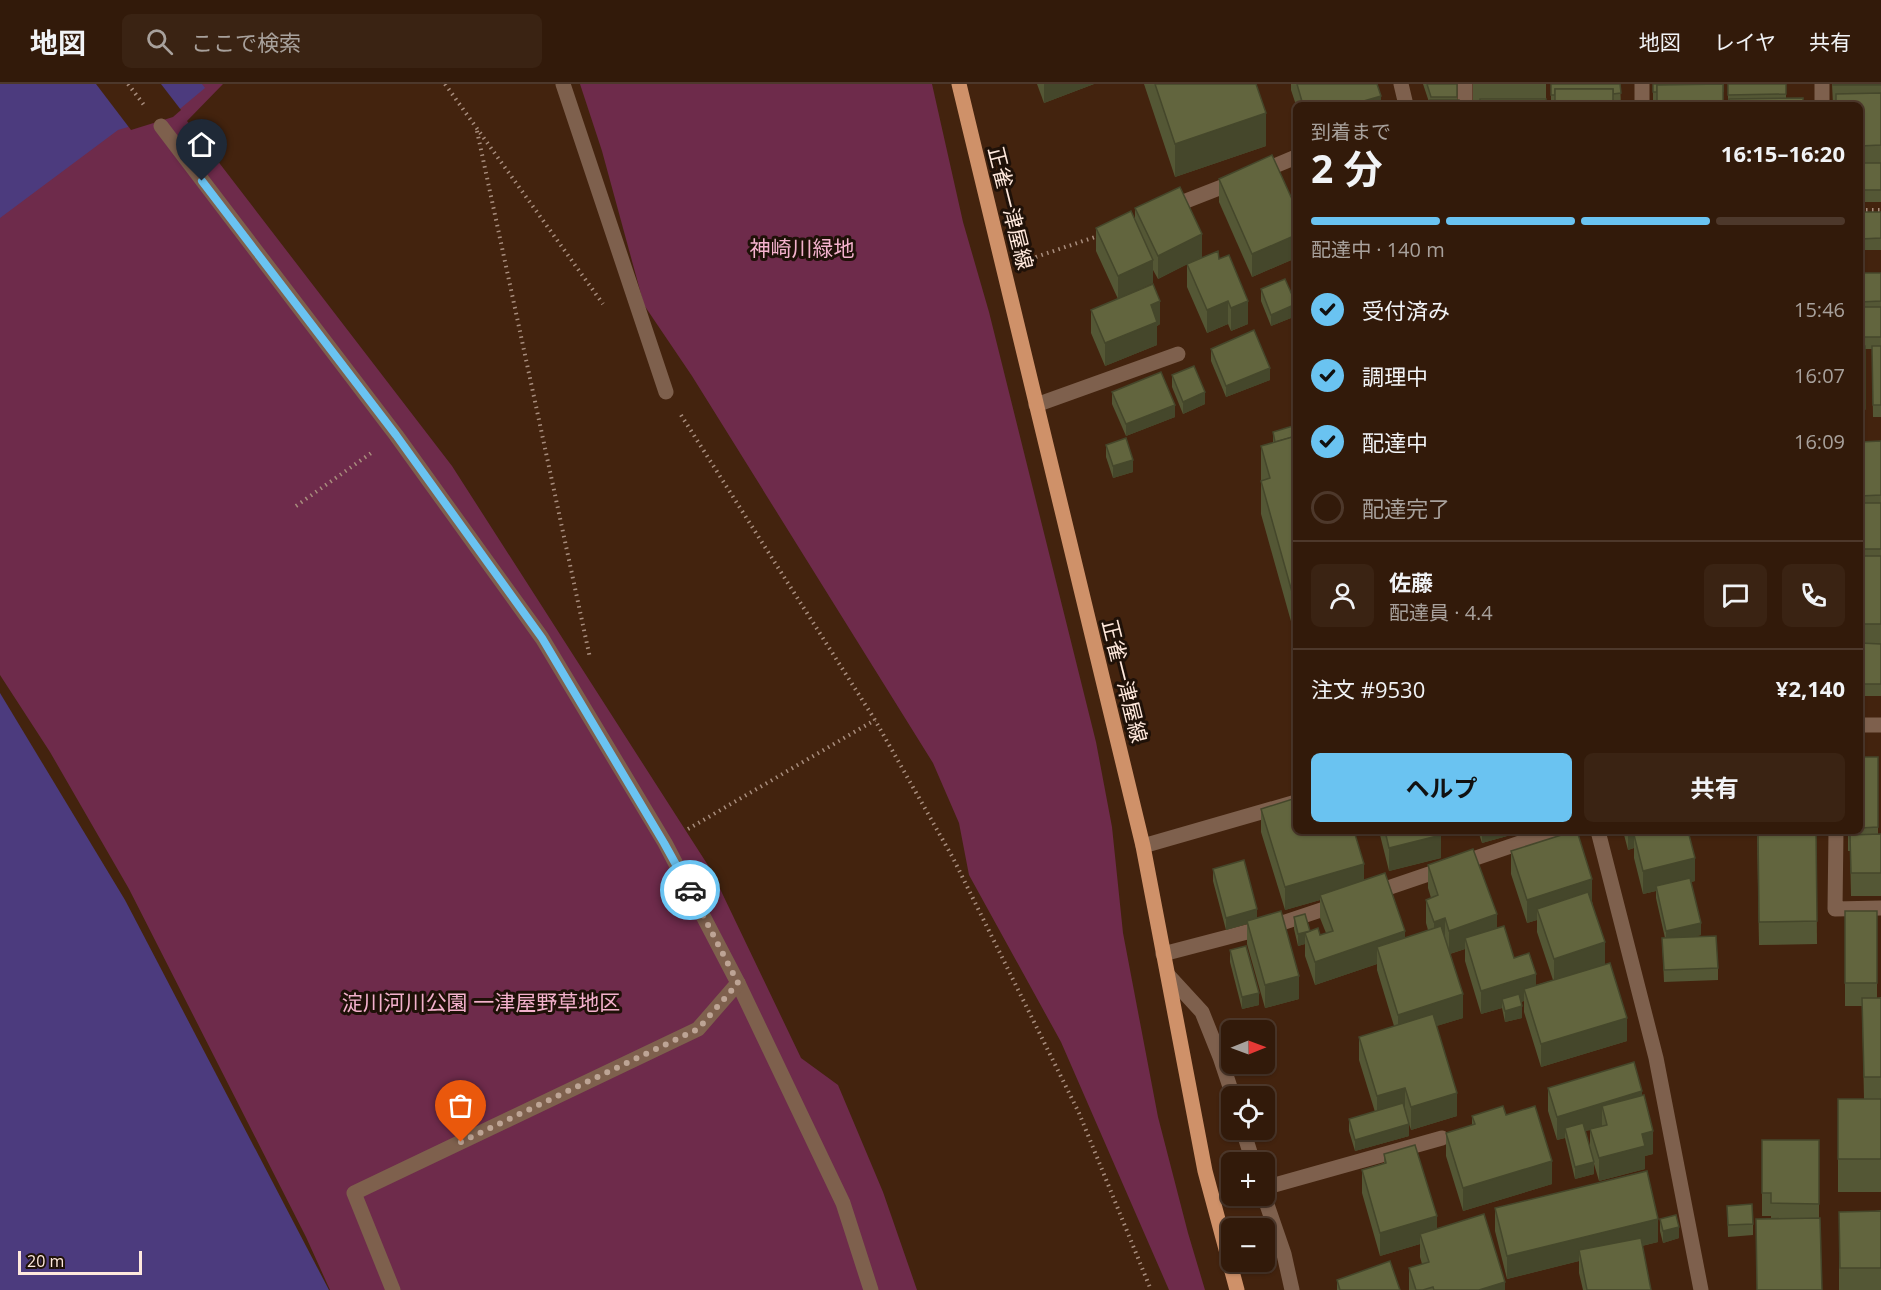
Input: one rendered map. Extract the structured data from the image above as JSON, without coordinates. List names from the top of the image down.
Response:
{
  "streets": {
    "main road": ["正雀一津屋線"]
  },
  "parks": ["神崎川緑地", "淀川河川公園 一津屋野草地区"],
  "scale_bar": "20 m",
  "north": "right",
  "page": {
    "header": "地図",
    "search": "ここで検索",
    "nav": ["地図", "レイヤ", "共有"],
    "heading": ["2 分", "到着まで", "16:15–16:20"],
    "panel": [
      "佐藤",
      "配達員 · 4.4",
      "注文 #9530",
      "¥2,140"
    ],
    "bar": "配達中 · 140 m",
    "list": [
      ["受付済み", "15:46"],
      ["調理中", "16:07"],
      ["配達中", "16:09"],
      "配達完了"
    ],
    "buttons": ["ヘルプ", "共有"],
    "map_buttons": ["+", "−"],
    "scale": "20 m"
  }
}
